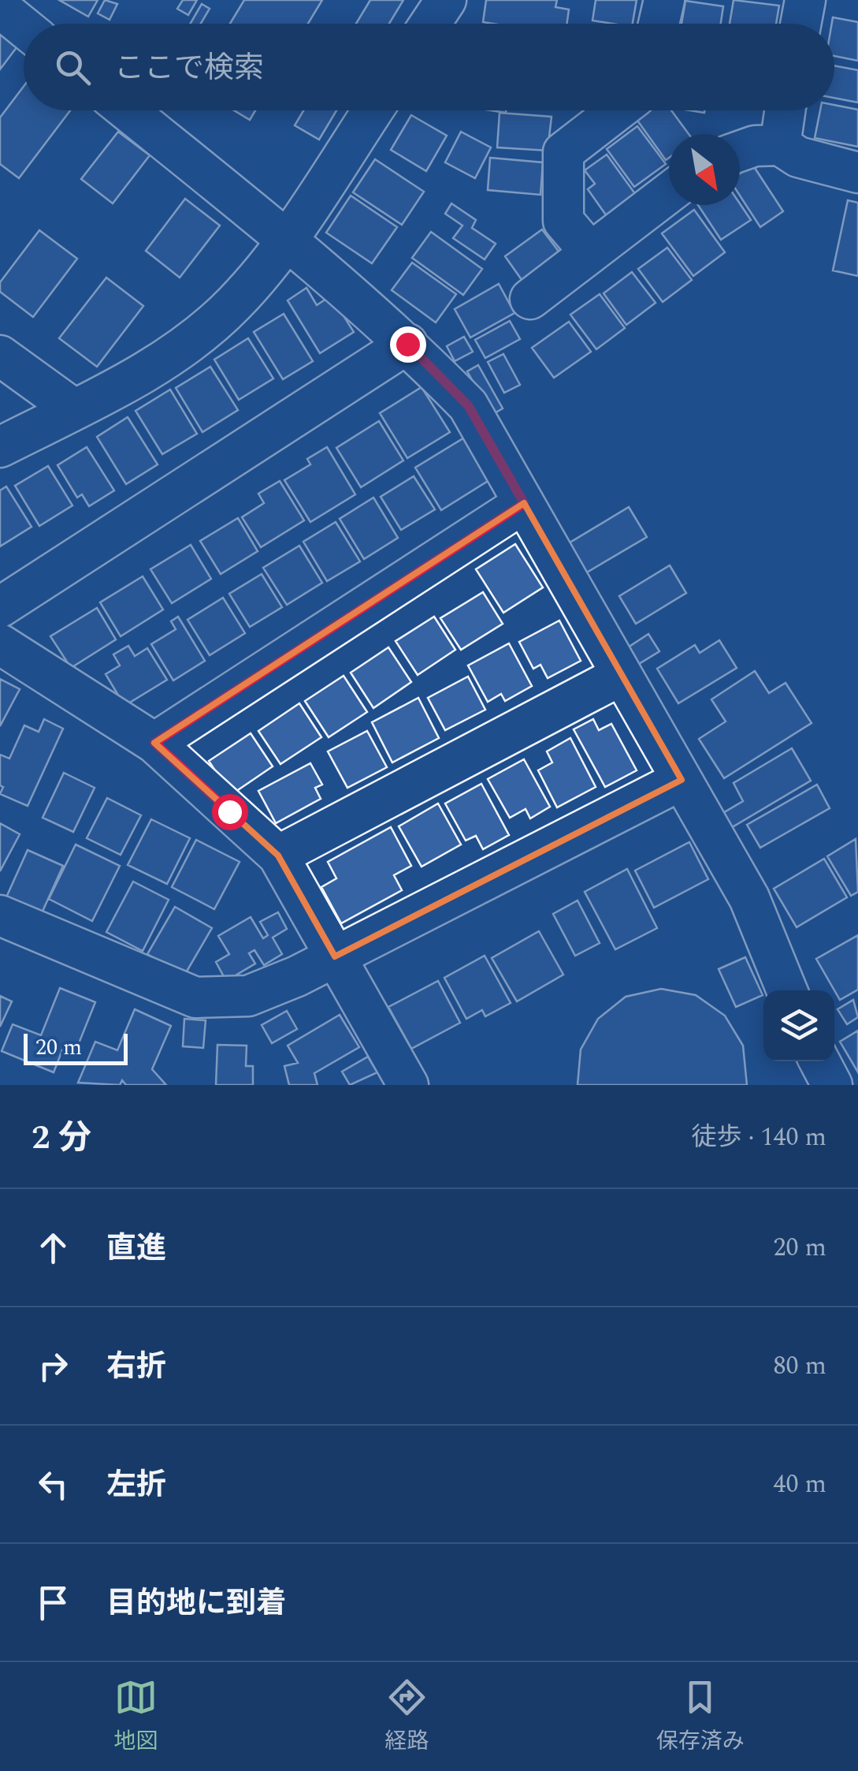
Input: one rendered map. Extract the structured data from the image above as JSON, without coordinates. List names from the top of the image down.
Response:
{
  "scale_bar": "20 m",
  "north": "bottom right",
  "page": {
    "search": "ここで検索",
    "scale": "20 m",
    "heading": ["2 分", "徒歩 · 140 m"],
    "list": [
      ["直進", "20 m"],
      ["右折", "80 m"],
      ["左折", "40 m"],
      "目的地に到着"
    ],
    "nav": ["地図", "経路", "保存済み"]
  }
}
